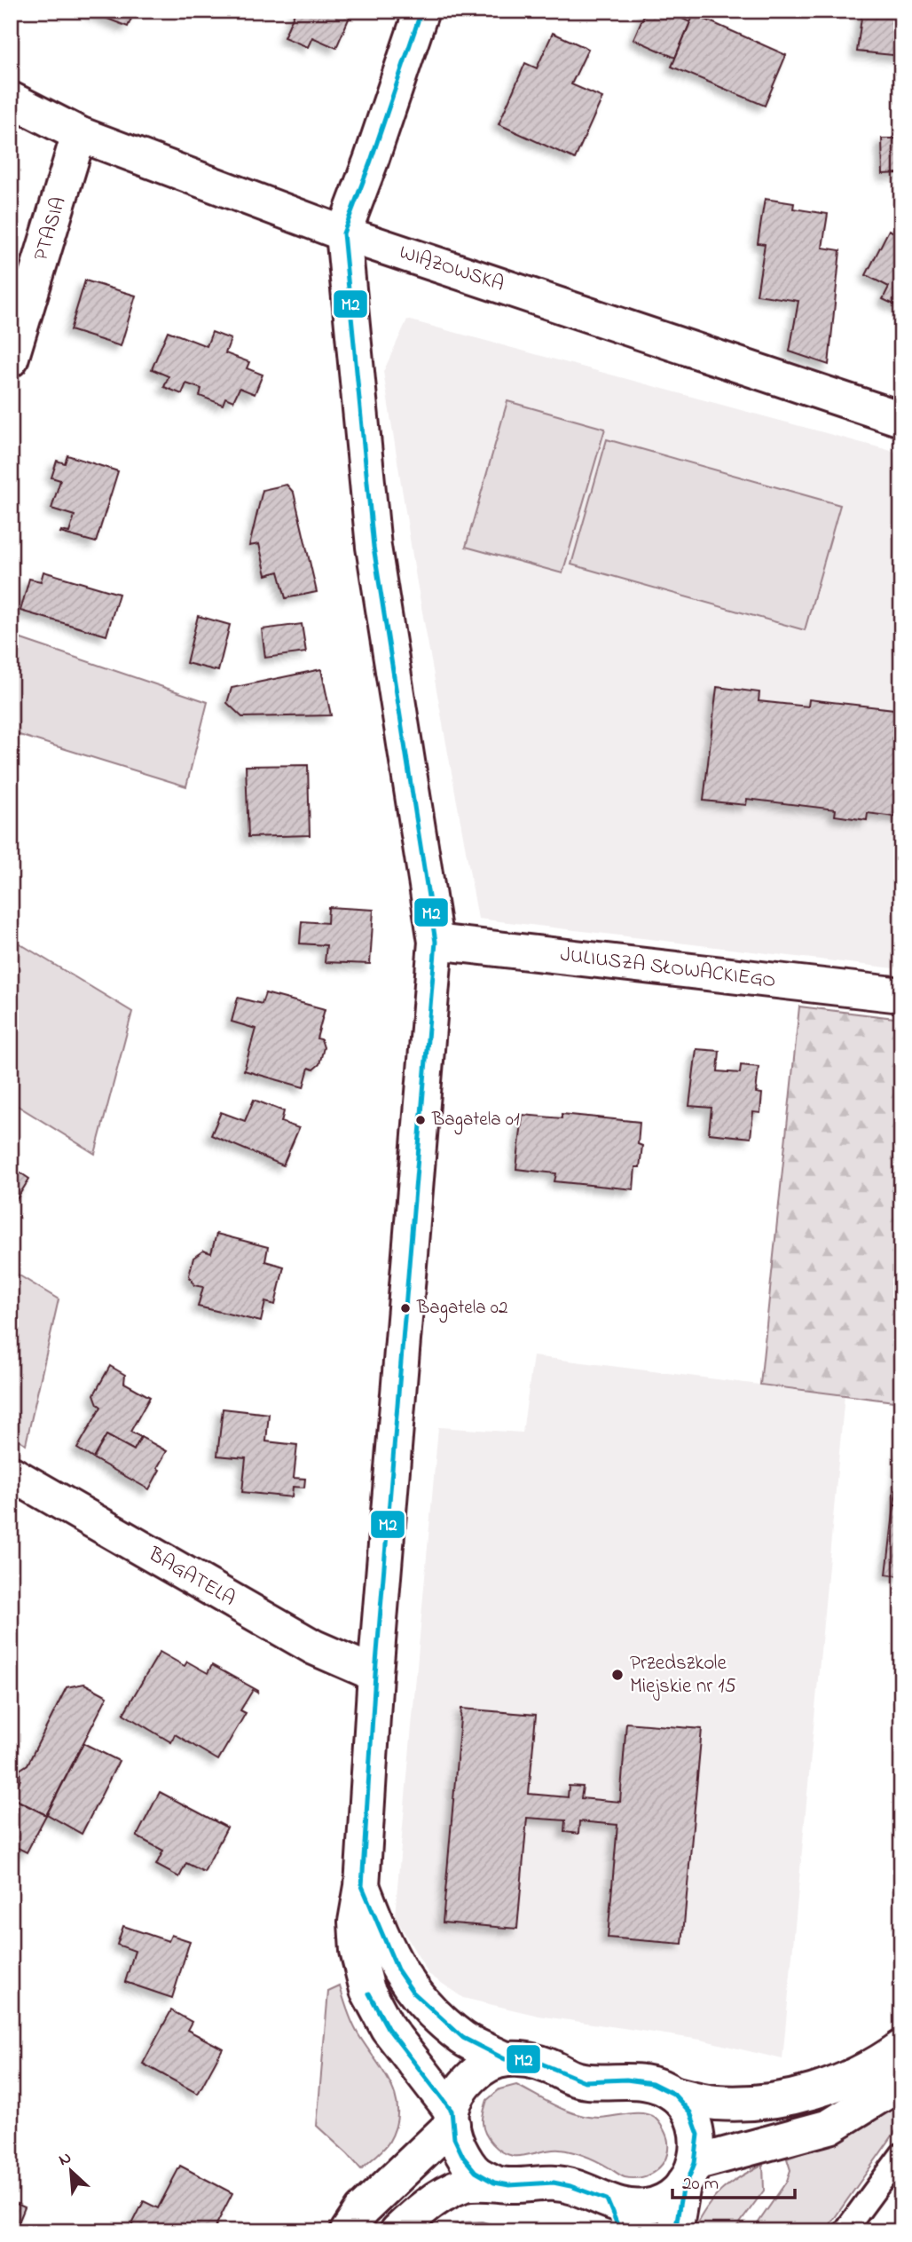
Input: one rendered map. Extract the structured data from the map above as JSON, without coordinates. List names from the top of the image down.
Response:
{
  "streets": {
    "street": [
      "PTASIA",
      "WIĄZOWSKA",
      "JULIUSZA SŁOWACKIEGO",
      "BAGATELA"
    ]
  },
  "crossings": [
    ["PTASIA", "WIĄZOWSKA"]
  ],
  "places": ["Bagatela 01", "Bagatela 02", "Przedszkole Miejskie nr 15"],
  "lines": ["transit line M2"],
  "scale_bar": "20 m",
  "north": "top left"
}
